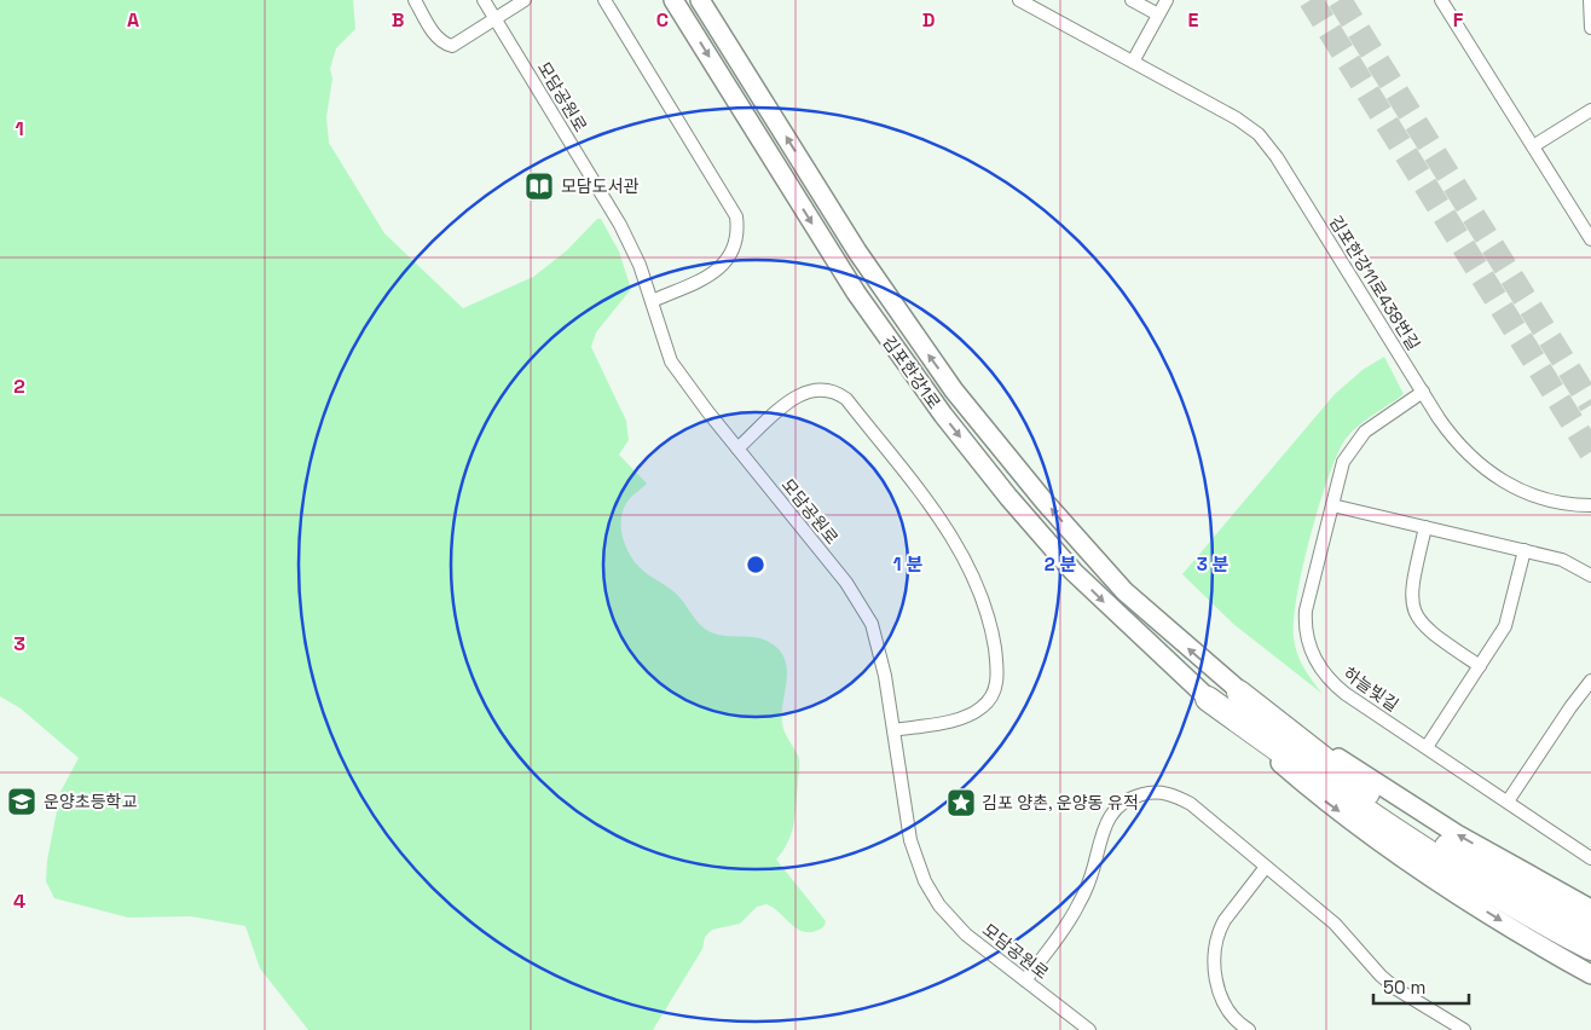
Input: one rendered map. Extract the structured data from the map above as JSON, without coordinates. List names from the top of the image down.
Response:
{
  "streets": {
    "street": [
      "모담공원로",
      "김포한강11로438번길",
      "김포한강1로",
      "하늘빛길"
    ]
  },
  "crossings": [
    ["김포한강11로438번길", "하늘빛길"]
  ],
  "places": {
    "library": ["모담도서관"],
    "school or university": ["운양초등학교"],
    "place": ["김포 양촌, 운양동 유적"]
  },
  "scale_bar": "50 m",
  "grid": {
    "columns": [
      "A",
      "B",
      "C",
      "D",
      "E",
      "F"
    ],
    "rows": [
      "1",
      "2",
      "3",
      "4"
    ]
  },
  "rings": ["1 분", "2 분", "3 분"]
}
